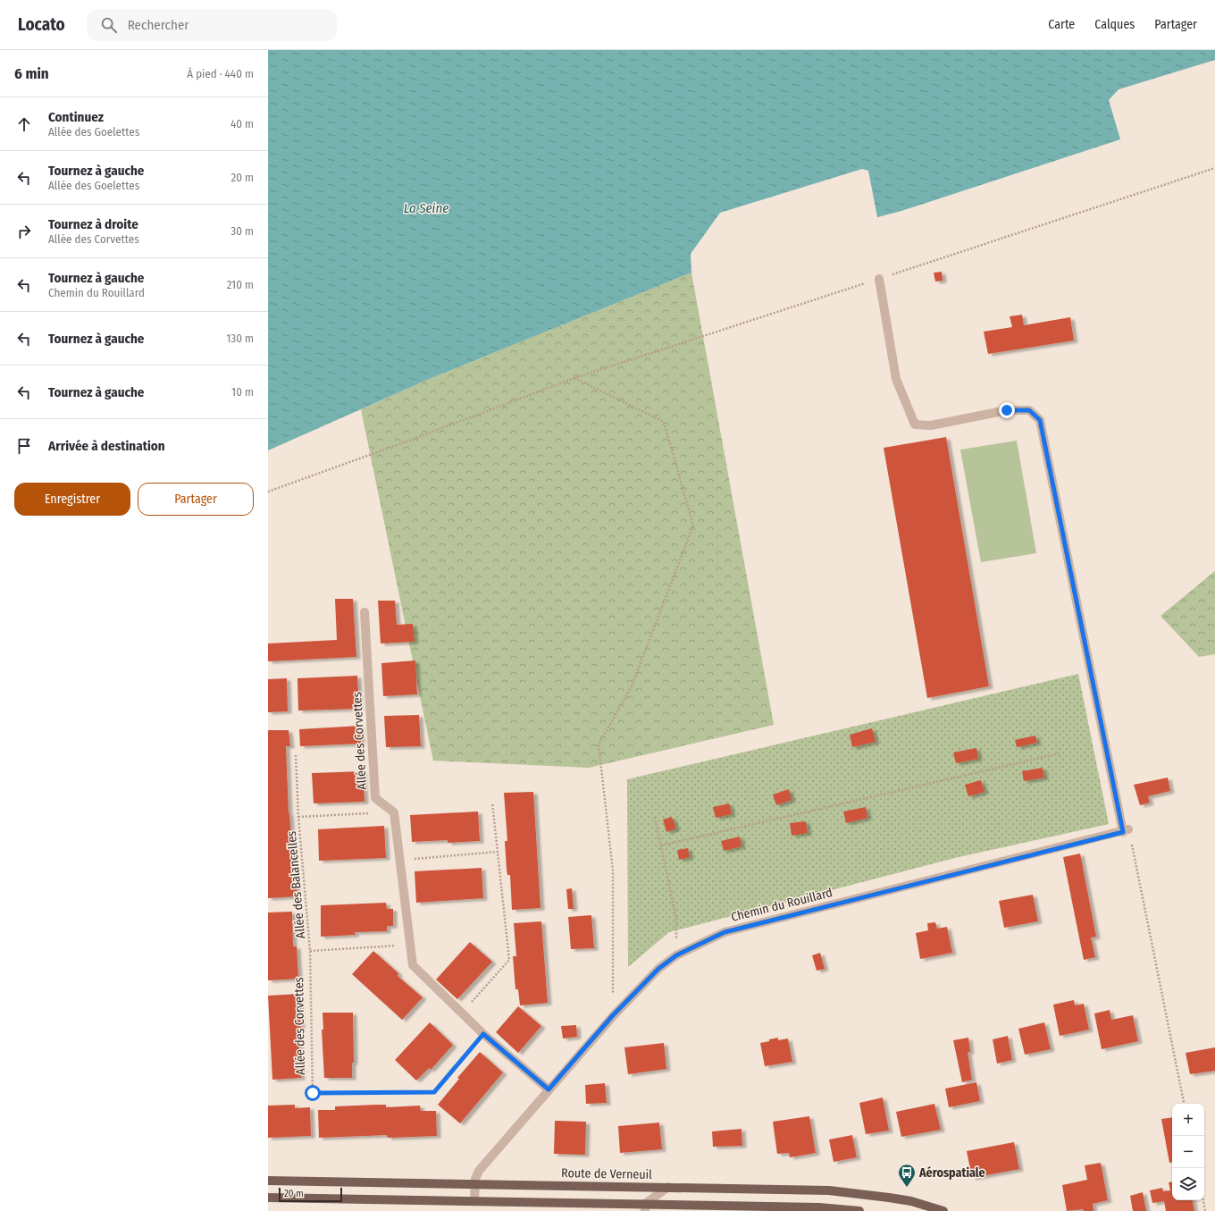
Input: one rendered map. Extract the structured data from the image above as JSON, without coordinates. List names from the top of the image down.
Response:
{
  "streets": {
    "main road": ["Route de Verneuil"],
    "street": ["Allée des Corvettes", "Chemin du Rouillard"],
    "path": ["Allée des Balancelles"]
  },
  "crossings": [
    ["Allée des Corvettes", "Allée des Balancelles"],
    ["Chemin du Rouillard", "Route de Verneuil"]
  ],
  "water": ["La Seine"],
  "places": {
    "bus stop": ["Aérospatiale"]
  },
  "scale_bar": "20 m",
  "page": {
    "header": "Locato",
    "search": "Rechercher",
    "nav": ["Carte", "Calques", "Partager"],
    "heading": ["6 min", "À pied · 440 m"],
    "list": [
      ["Continuez", "Allée des Goelettes", "40 m"],
      ["Tournez à gauche", "Allée des Goelettes", "20 m"],
      ["Tournez à droite", "Allée des Corvettes", "30 m"],
      ["Tournez à gauche", "Chemin du Rouillard", "210 m"],
      ["Tournez à gauche", "130 m"],
      ["Tournez à gauche", "10 m"],
      "Arrivée à destination"
    ],
    "buttons": ["Enregistrer", "Partager"],
    "map_buttons": ["+", "−"],
    "scale": "20 m"
  }
}
